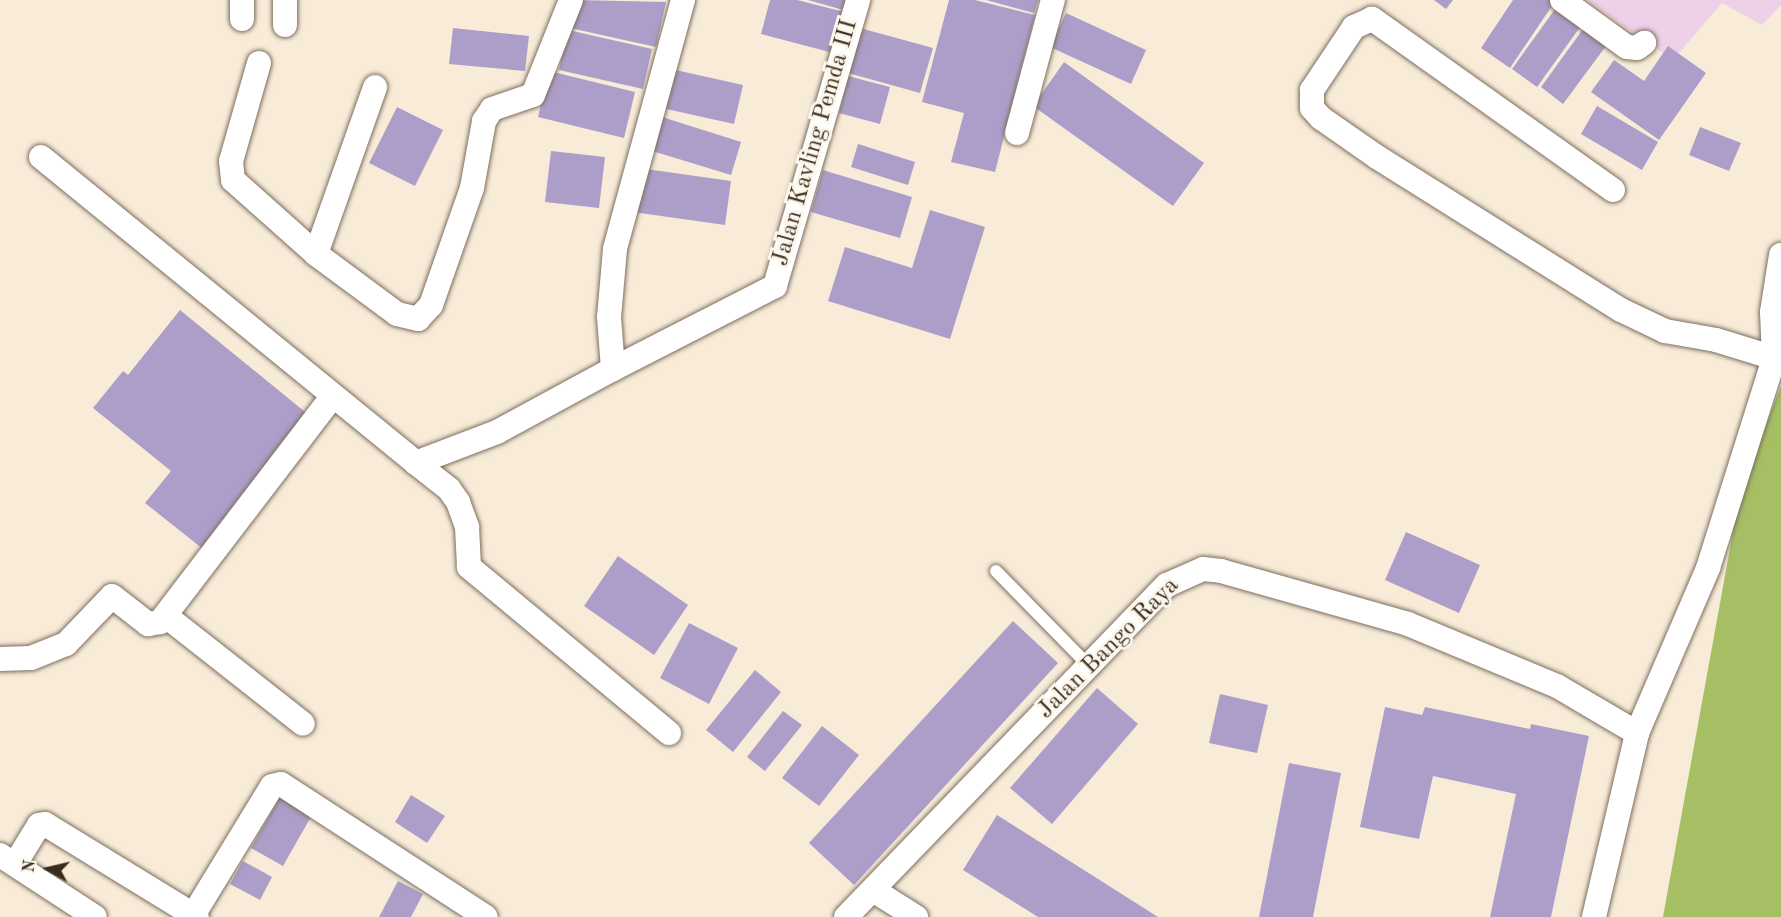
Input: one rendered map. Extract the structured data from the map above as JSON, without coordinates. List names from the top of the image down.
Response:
{
  "streets": {
    "street": ["Jalan Kavling Pemda III", "Jalan Bango Raya"]
  },
  "north": "left"
}
